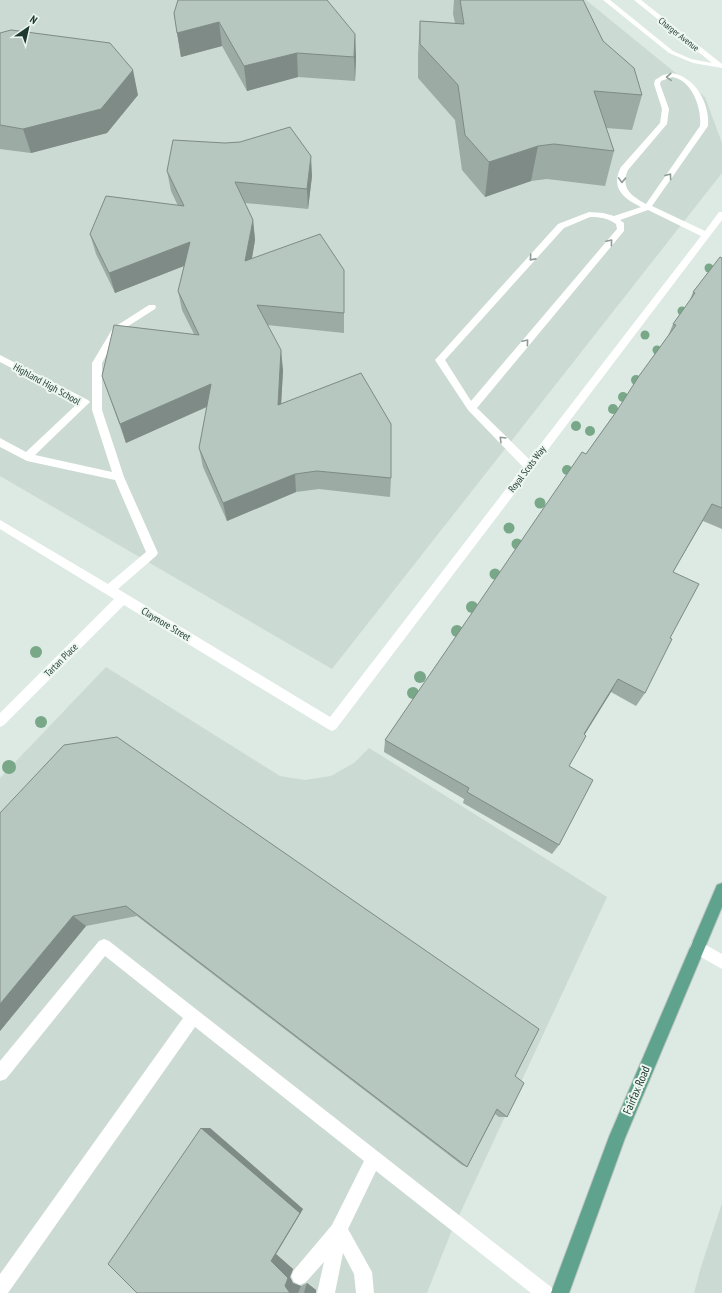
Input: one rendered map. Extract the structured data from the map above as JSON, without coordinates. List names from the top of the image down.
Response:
{
  "streets": {
    "main road": ["Fairfax Road"],
    "street": [
      "Charger Avenue",
      "Highland High School",
      "Royal Scots Way",
      "Claymore Street",
      "Tartan Place"
    ]
  },
  "crossings": [
    ["Royal Scots Way", "Claymore Street"],
    ["Claymore Street", "Tartan Place"]
  ],
  "north": "top right"
}
